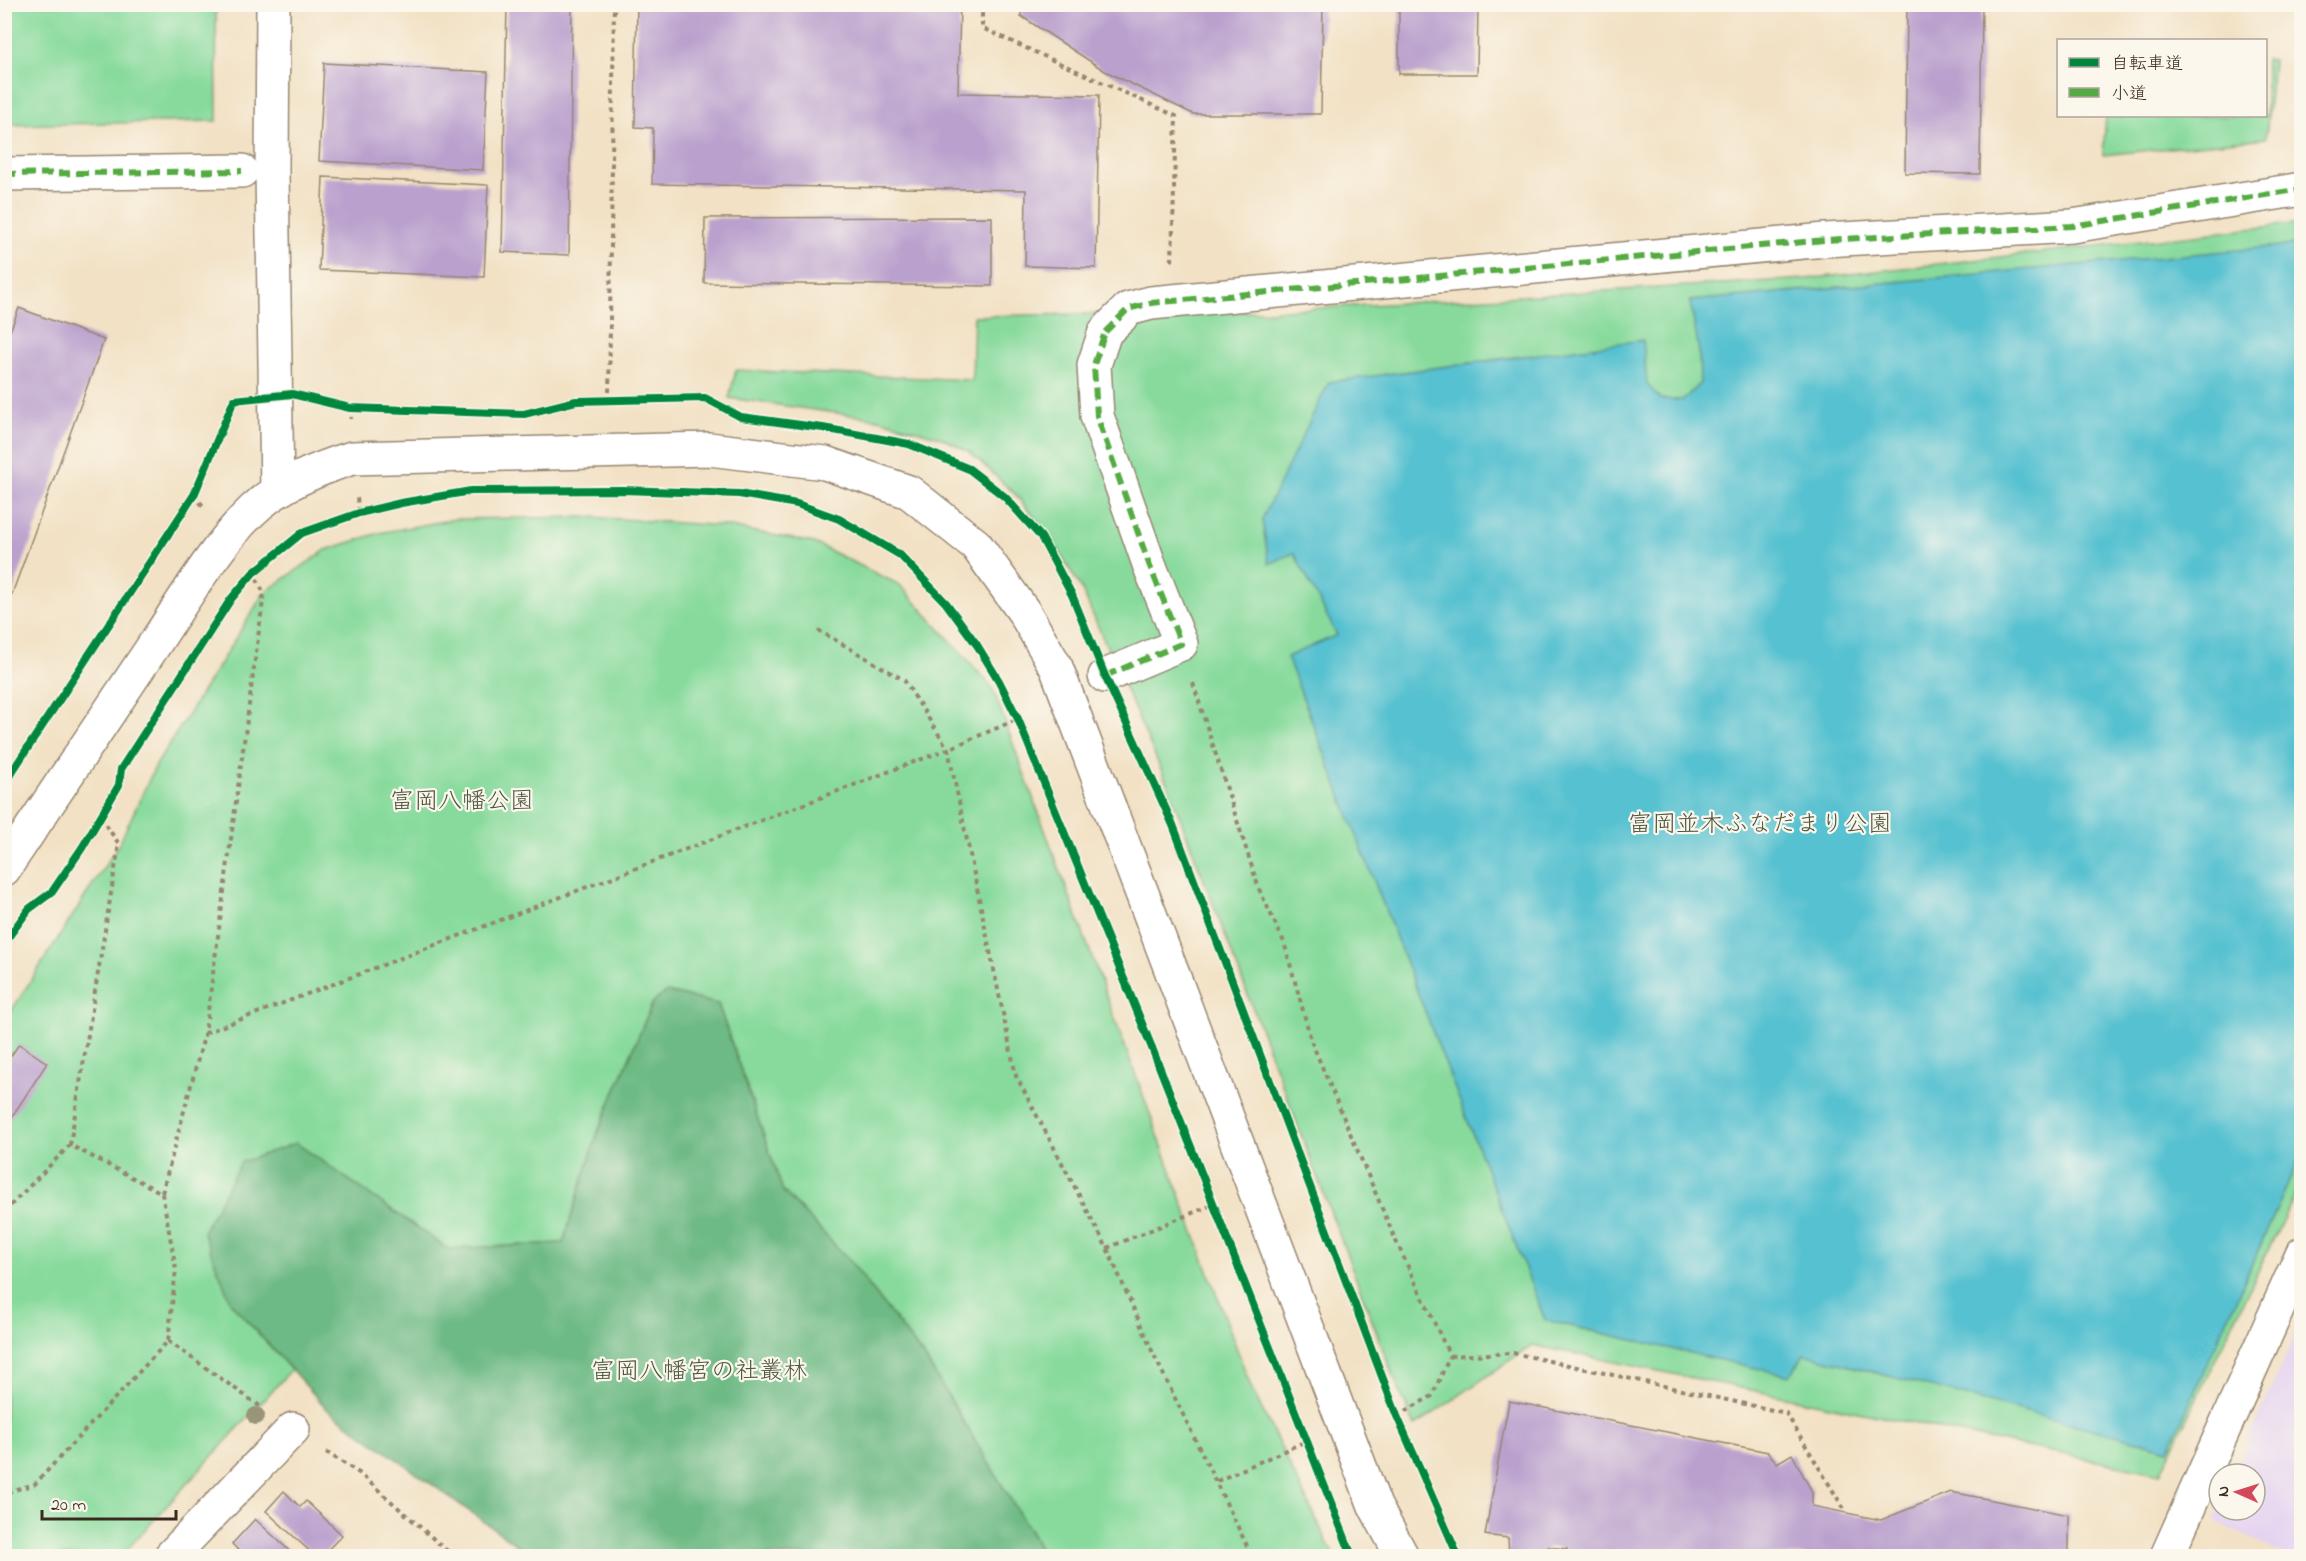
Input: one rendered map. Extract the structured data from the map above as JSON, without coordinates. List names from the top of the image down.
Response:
{
  "parks": ["富岡八幡公園", "富岡並木ふなだまり公園", "富岡八幡宮の社叢林"],
  "legend": ["自転車道", "小道"],
  "scale_bar": "20 m",
  "north": "left"
}
